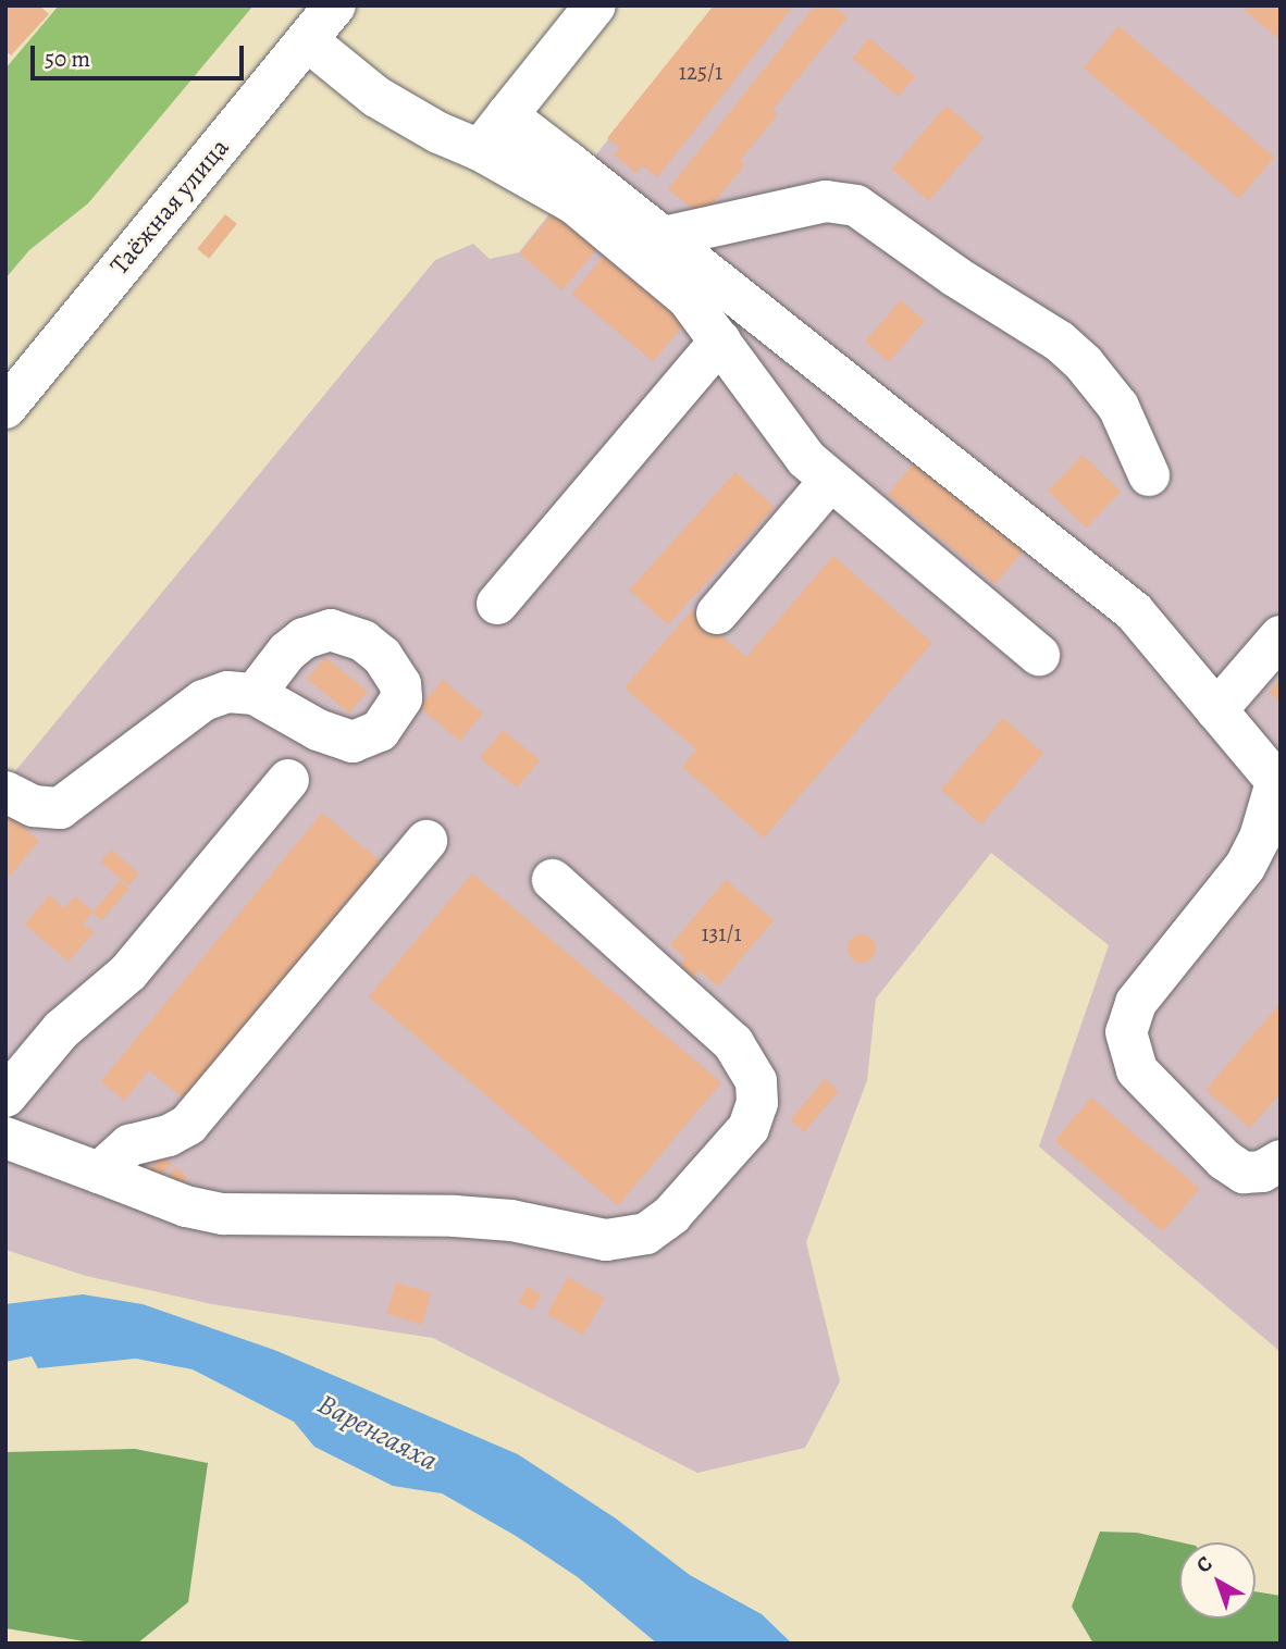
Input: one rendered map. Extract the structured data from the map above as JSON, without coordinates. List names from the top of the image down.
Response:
{
  "streets": {
    "main road": ["Таёжная улица"]
  },
  "water": ["Варенгаяха"],
  "house_numbers": ["125/1", "131/1"],
  "scale_bar": "50 m",
  "north": "top left"
}
